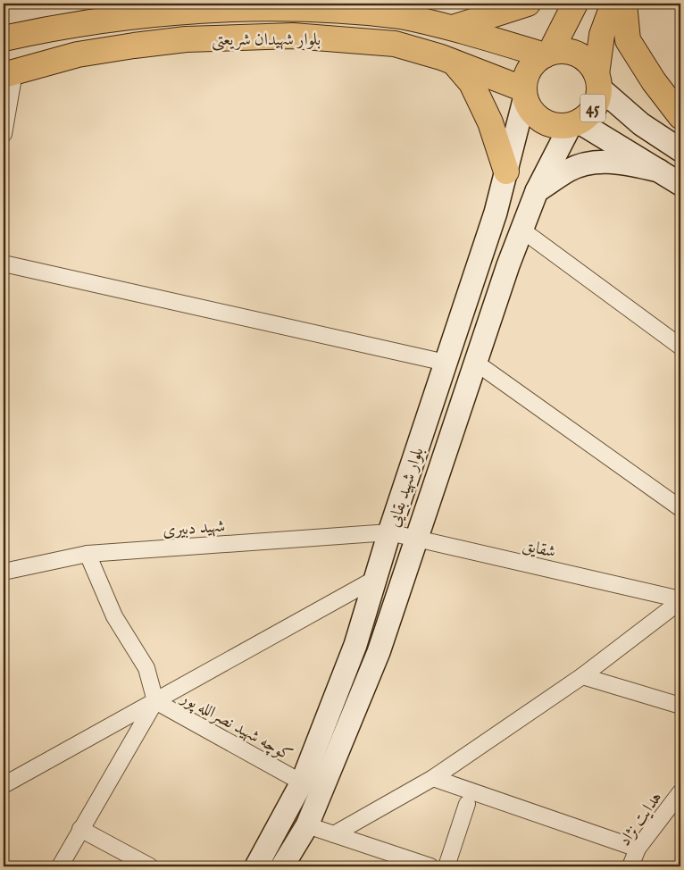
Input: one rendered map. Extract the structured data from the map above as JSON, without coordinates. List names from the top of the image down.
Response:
{
  "streets": {
    "main road": ["بلوار شهیدان شریعتی", "45", "بلوار شهید بقایی"],
    "street": [
      "شهید دبیری",
      "شقایق",
      "کوچه شهید نصرالله پور",
      "هدایت نژاد"
    ]
  },
  "crossings": [
    ["بلوار شهیدان شریعتی", "45"],
    ["بلوار شهیدان شریعتی", "بلوار شهید بقایی"],
    ["45", "بلوار شهید بقایی"],
    ["بلوار شهید بقایی", "شهید دبیری"],
    ["بلوار شهید بقایی", "شقایق"],
    ["بلوار شهید بقایی", "کوچه شهید نصرالله پور"],
    ["شهید دبیری", "شقایق"]
  ]
}
